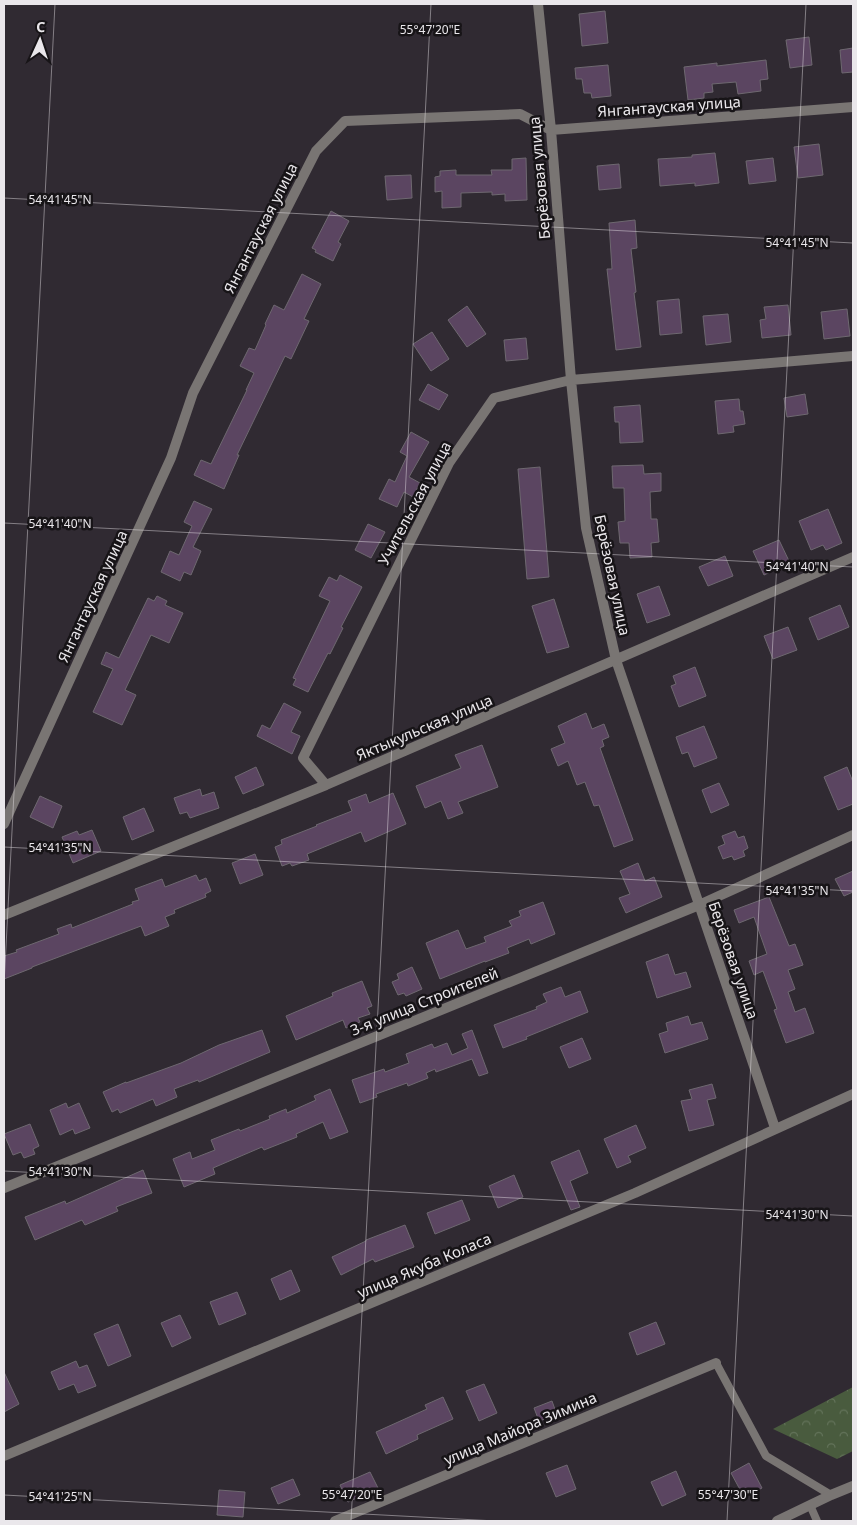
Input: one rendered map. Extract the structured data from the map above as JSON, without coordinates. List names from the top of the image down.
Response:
{
  "streets": {
    "street": [
      "Янгантауская улица",
      "Берёзовая улица",
      "Учительская улица",
      "Яктыкульская улица",
      "3-я улица Строителей",
      "улица Якуба Коласа",
      "улица Майора Зимина"
    ]
  },
  "crossings": [
    ["Янгантауская улица", "Берёзовая улица"],
    ["Берёзовая улица", "Учительская улица"],
    ["Берёзовая улица", "Яктыкульская улица"],
    ["Берёзовая улица", "3-я улица Строителей"],
    ["Берёзовая улица", "улица Якуба Коласа"],
    ["Учительская улица", "Яктыкульская улица"]
  ],
  "north": "top",
  "coordinates": [
    "55°47'20\"E",
    "54°41'45\"N",
    "54°41'40\"N",
    "54°41'35\"N",
    "54°41'30\"N",
    "55°47'30\"E",
    "54°41'25\"N"
  ]
}
